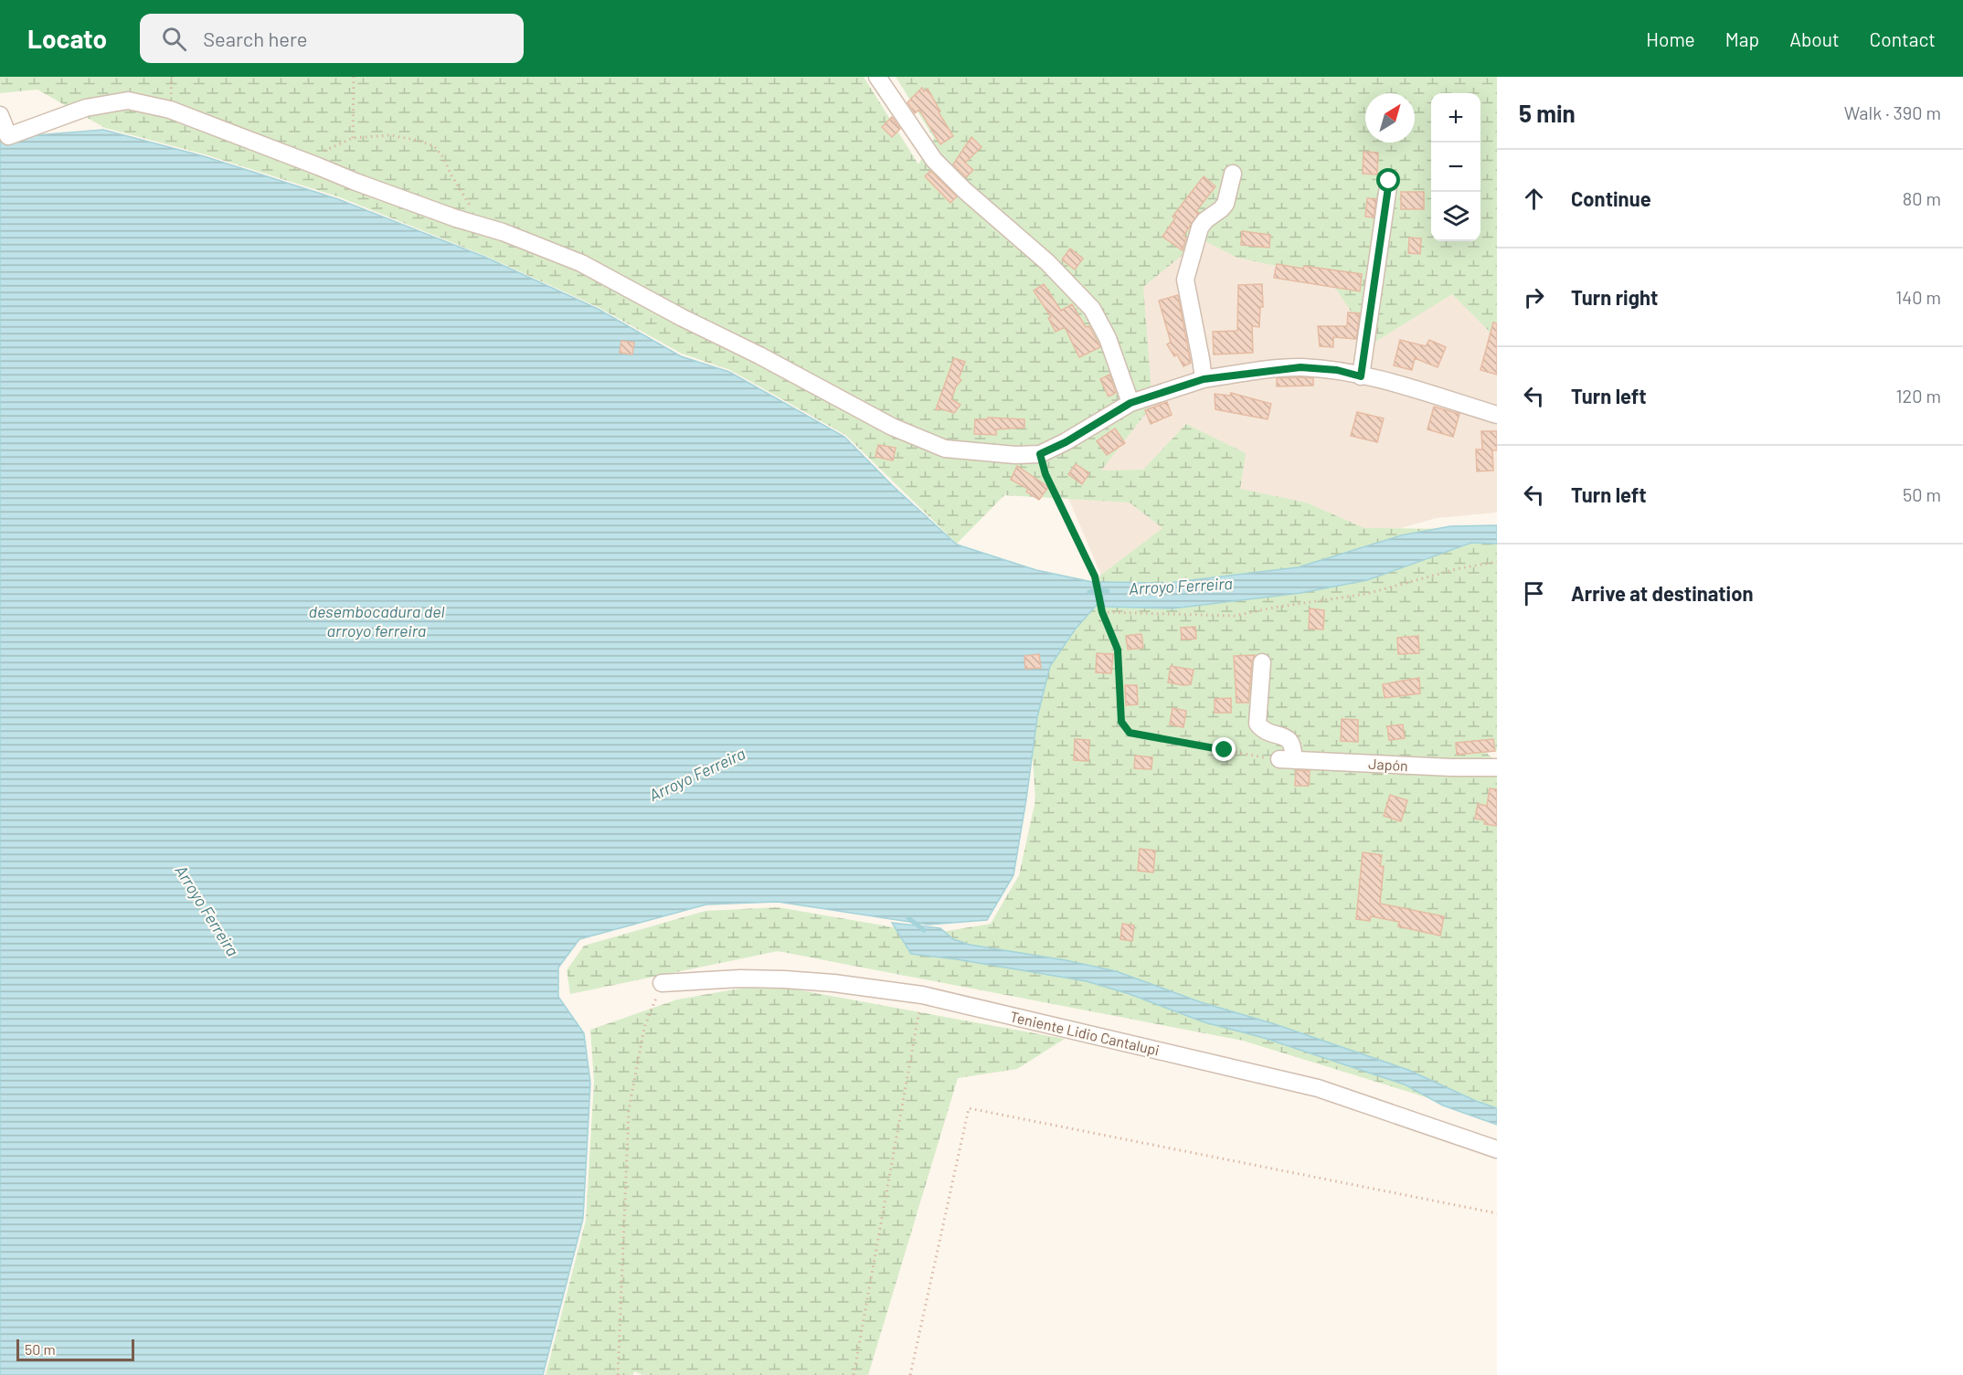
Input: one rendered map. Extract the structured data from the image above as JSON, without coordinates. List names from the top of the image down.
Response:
{
  "streets": {
    "street": ["Japón", "Teniente Lidio Cantalupi"]
  },
  "water": ["Arroyo Ferreira", "desembocadura del arroyo ferreira"],
  "scale_bar": "50 m",
  "north": "top right",
  "page": {
    "header": "Locato",
    "search": "Search here",
    "nav": [
      "Home",
      "Map",
      "About",
      "Contact"
    ],
    "heading": ["5 min", "Walk · 390 m"],
    "map_buttons": ["+", "−"],
    "list": [
      ["Continue", "80 m"],
      ["Turn right", "140 m"],
      ["Turn left", "120 m"],
      ["Turn left", "50 m"],
      "Arrive at destination"
    ],
    "scale": "50 m"
  }
}
